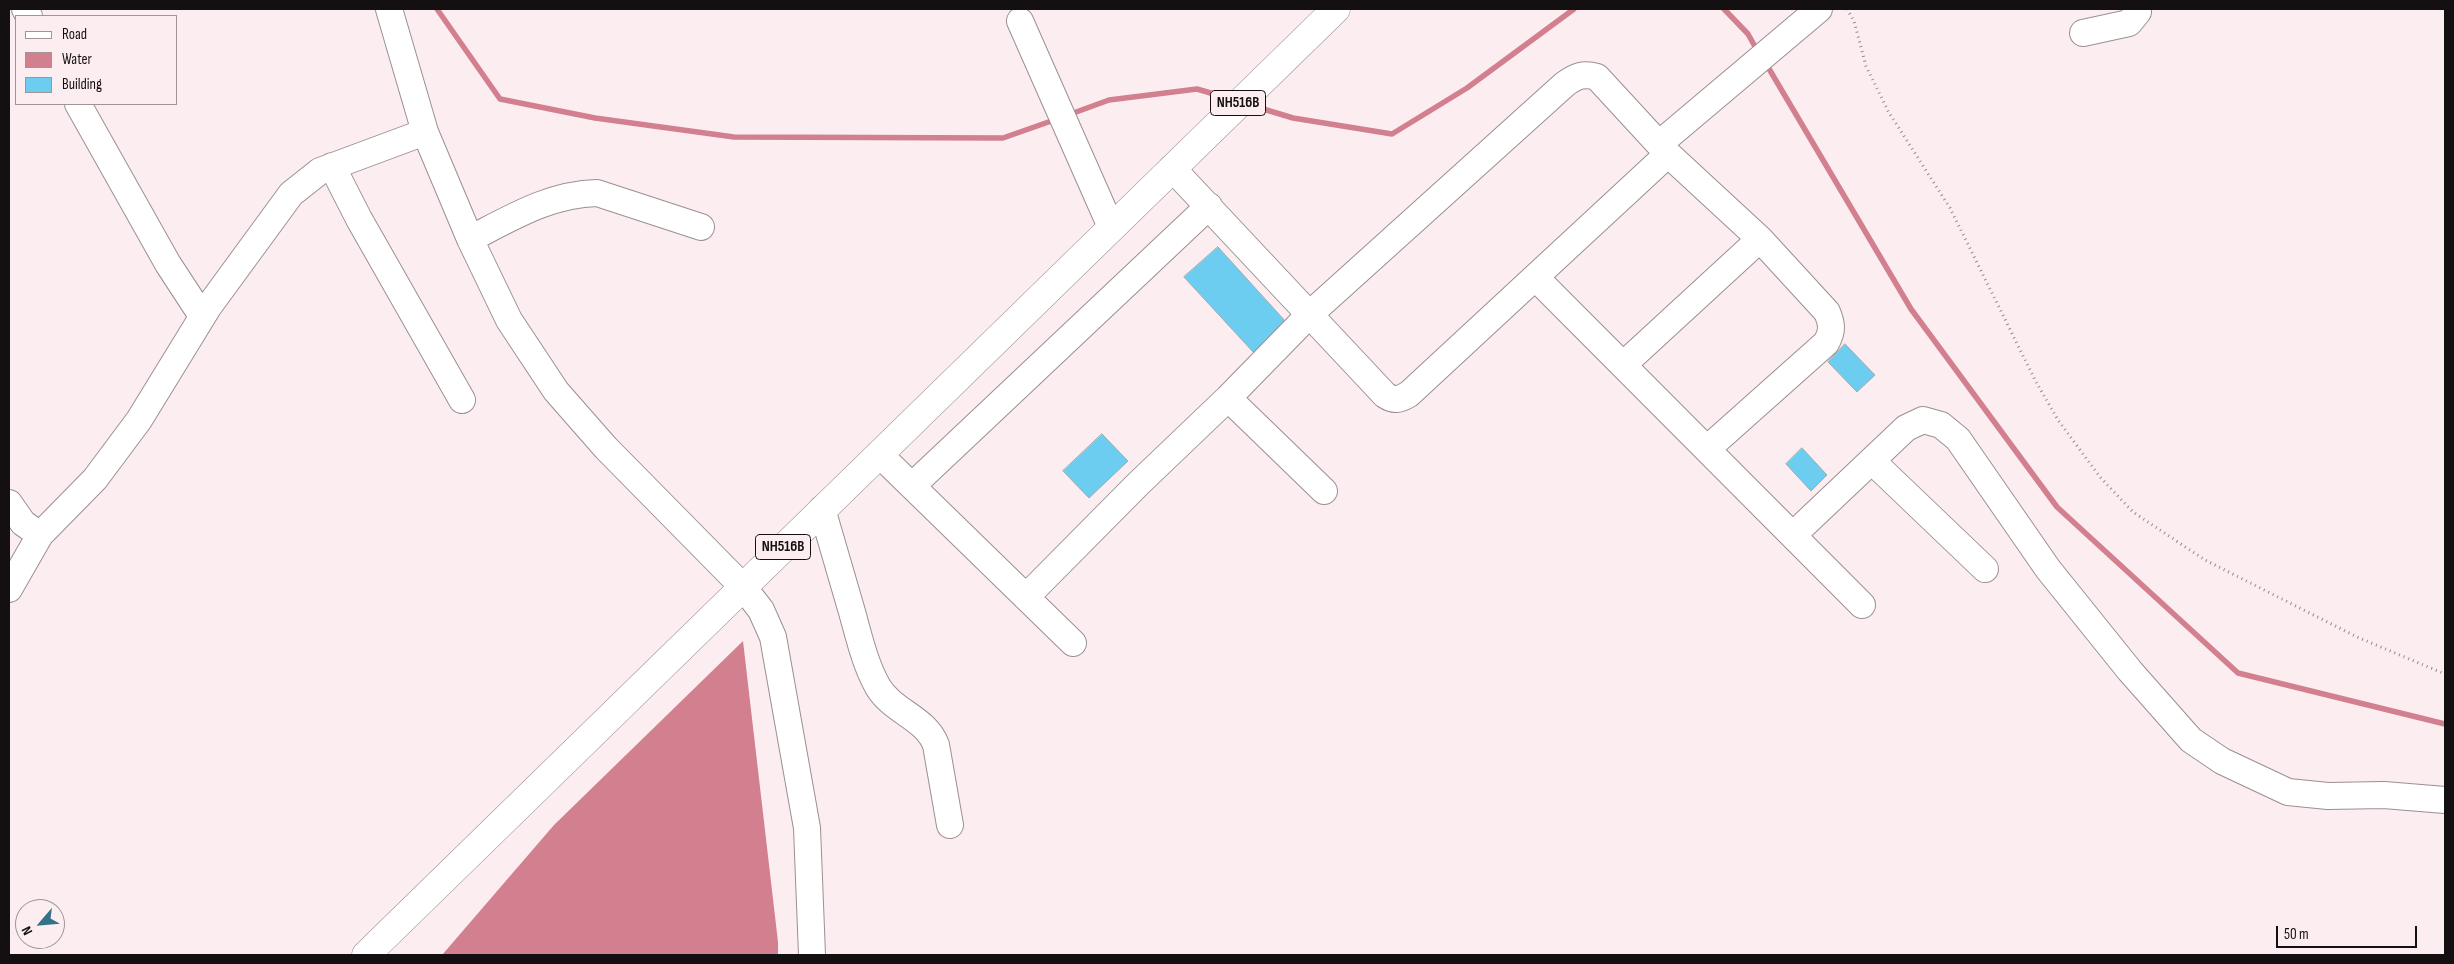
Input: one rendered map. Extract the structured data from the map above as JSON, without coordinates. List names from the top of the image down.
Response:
{
  "streets": {
    "highway": ["NH516B"]
  },
  "legend": ["Road", "Water", "Building"],
  "scale_bar": "50 m",
  "north": "bottom left"
}
